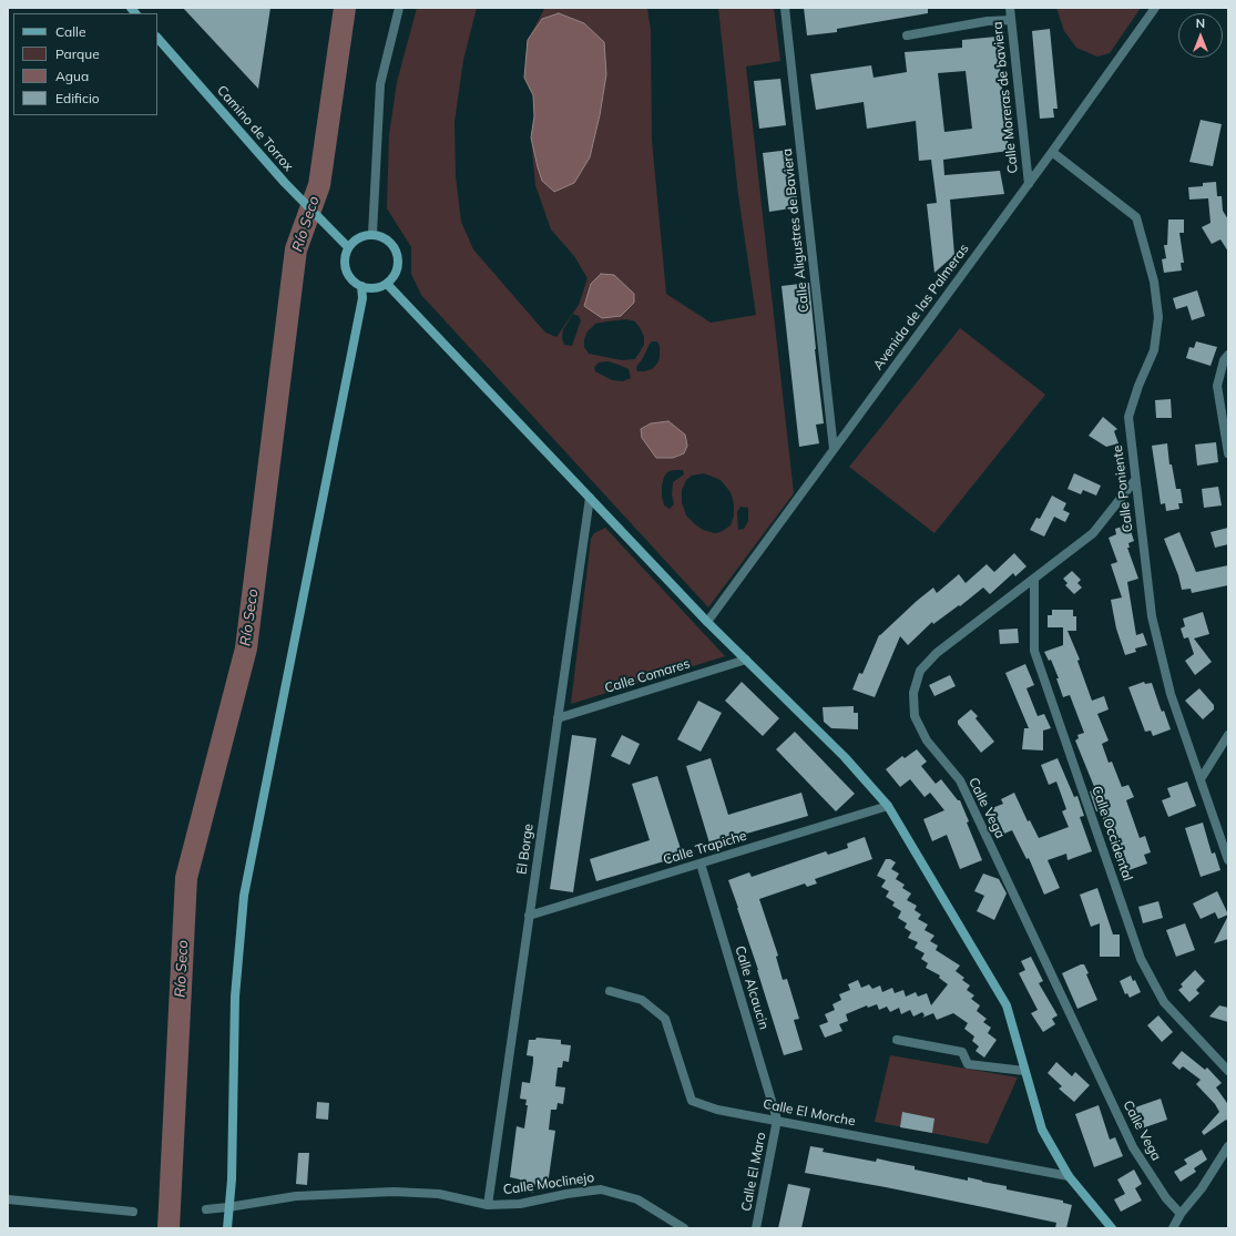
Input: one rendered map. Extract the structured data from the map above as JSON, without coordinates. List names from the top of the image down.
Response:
{
  "streets": {
    "street": [
      "Calle Moreras de baviera",
      "Camino de Torrox",
      "Calle Aligustres de Baviera",
      "Avenida de las Palmeras",
      "Calle Poniente",
      "Calle Comares",
      "Calle Vega",
      "Calle Occidental",
      "Calle Trapiche",
      "El Borge",
      "Calle Alcaucin",
      "Calle El Morche",
      "Calle El Maro",
      "Calle Moclinejo"
    ]
  },
  "crossings": [
    ["Calle Moreras de baviera", "Avenida de las Palmeras"],
    ["Calle Aligustres de Baviera", "Avenida de las Palmeras"],
    ["Avenida de las Palmeras", "Calle Poniente"],
    ["Calle Poniente", "Calle Vega"],
    ["Calle Comares", "El Borge"],
    ["Calle Vega", "Calle Occidental"],
    ["Calle Trapiche", "El Borge"],
    ["Calle Trapiche", "Calle Alcaucin"],
    ["El Borge", "Calle Moclinejo"],
    ["Calle Alcaucin", "Calle El Morche"],
    ["Calle Alcaucin", "Calle El Maro"],
    ["Calle El Morche", "Calle El Maro"]
  ],
  "water": ["Río Seco"],
  "legend": [
    "Calle",
    "Parque",
    "Agua",
    "Edificio"
  ],
  "north": "top"
}
